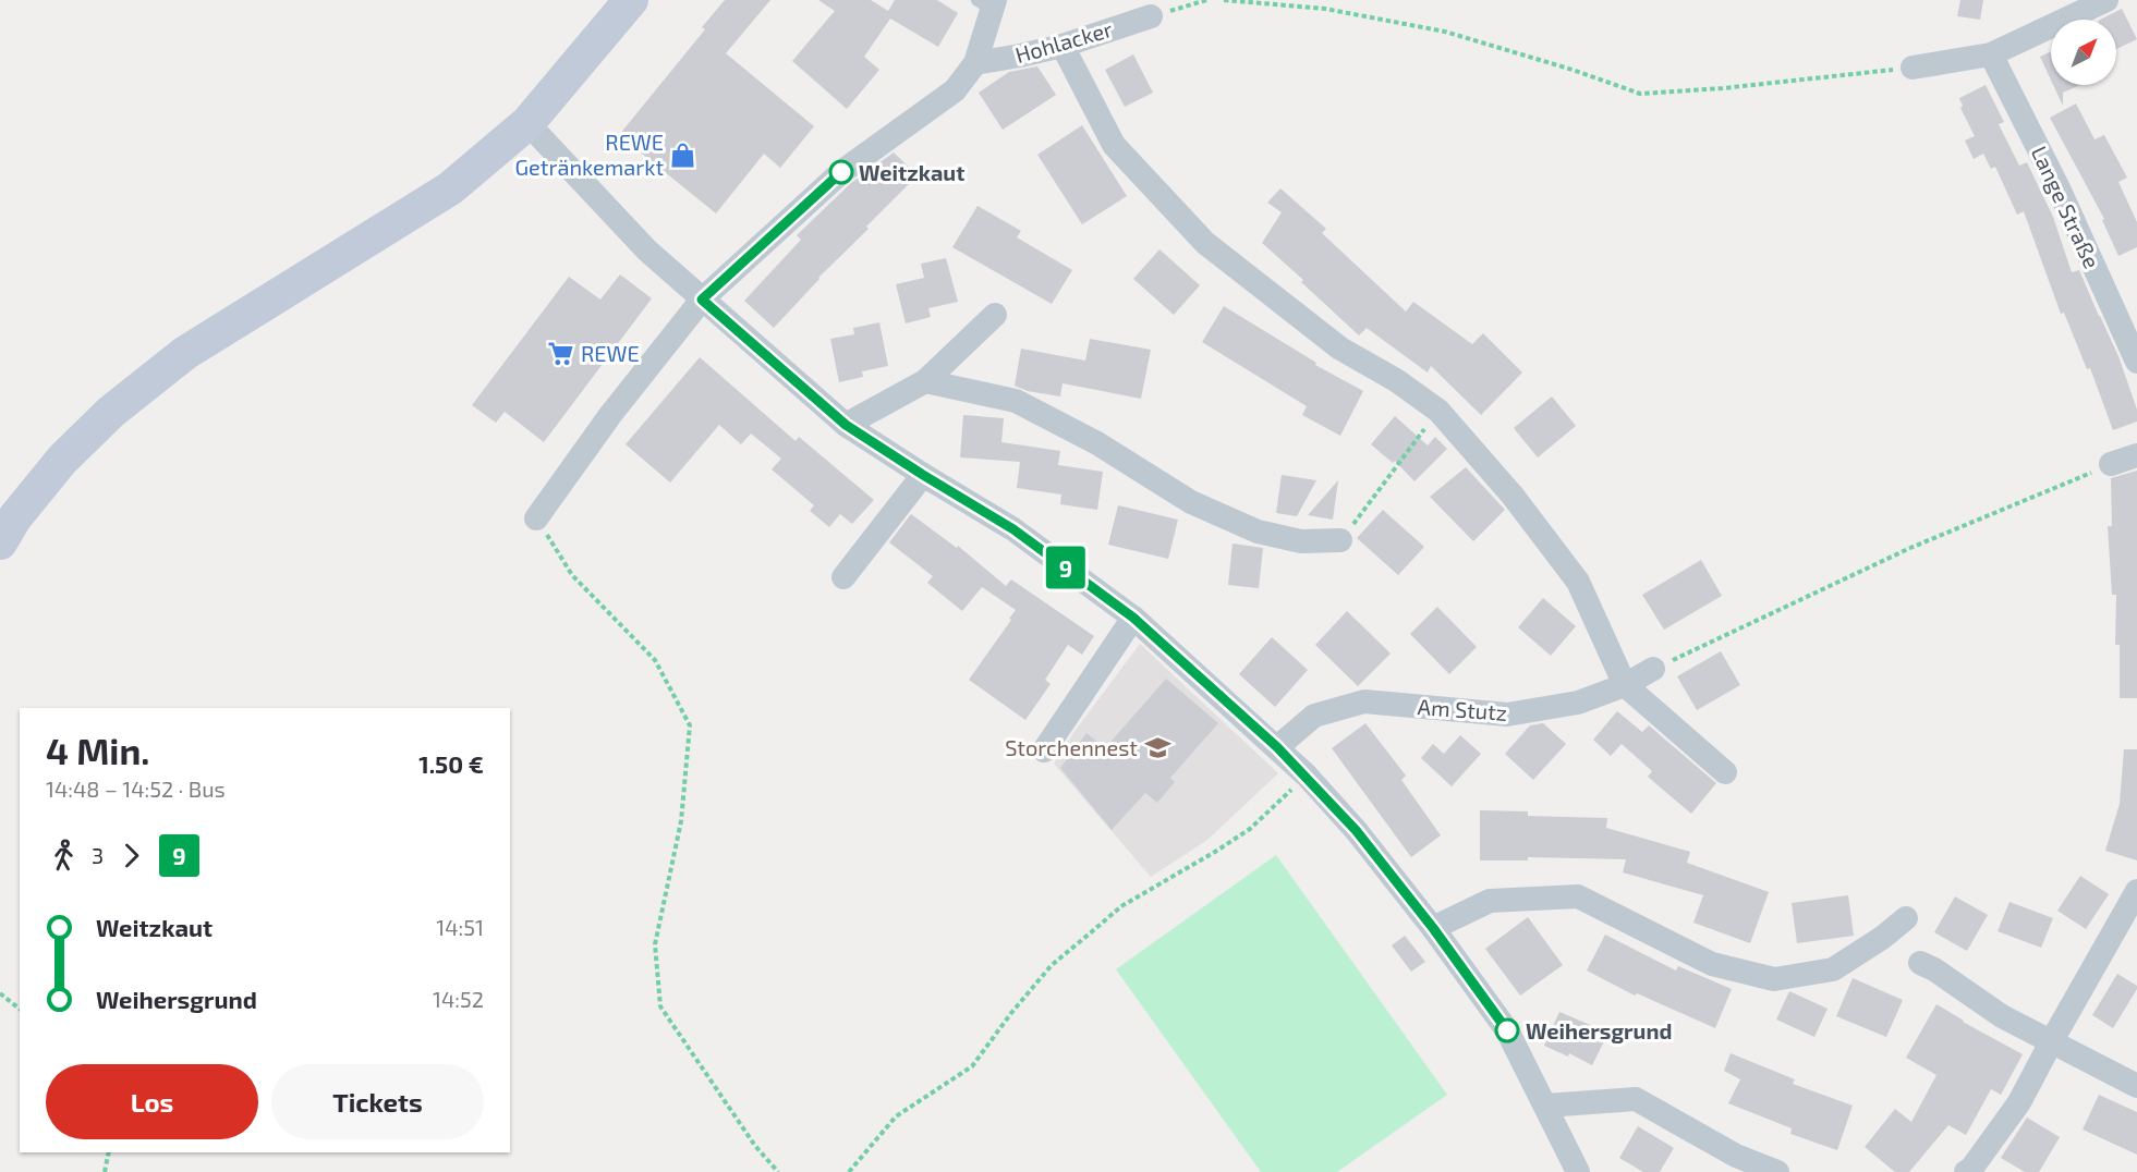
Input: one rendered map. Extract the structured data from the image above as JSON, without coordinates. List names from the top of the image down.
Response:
{
  "streets": {
    "street": ["Hohlacker", "Lange Straße", "Am Stutz"]
  },
  "places": {
    "shop": ["REWE Getränkemarkt"],
    "other": ["Weitzkaut", "Weihersgrund"],
    "supermarket": ["REWE"],
    "school or university": ["Storchennest"]
  },
  "lines": ["bus line 9"],
  "north": "top right",
  "page": {
    "on_map": "9",
    "heading": ["4 Min.", "14:48 – 14:52 · Bus", "1.50 €"],
    "legs": ["3", "9"],
    "list": [
      {
        "name": "Weitzkaut",
        "value": "14:51"
      },
      {
        "name": "Weihersgrund",
        "value": "14:52"
      }
    ],
    "buttons": ["Los", "Tickets"]
  }
}
